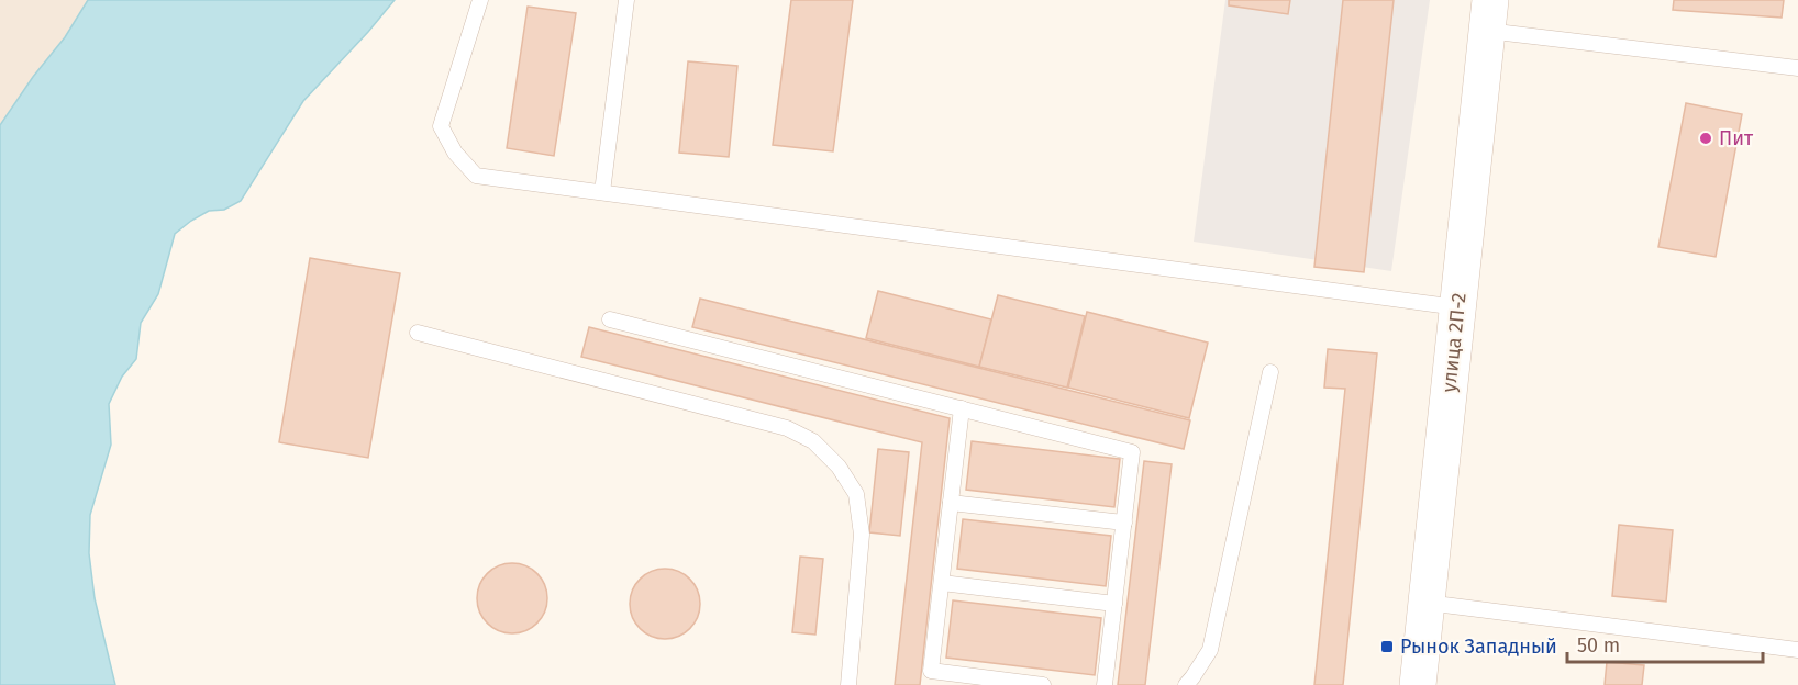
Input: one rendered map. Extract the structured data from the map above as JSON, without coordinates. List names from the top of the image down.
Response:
{
  "streets": {
    "main road": ["улица 2П-2"]
  },
  "places": {
    "other": ["Пит"],
    "transit": ["Рынок Западный"]
  },
  "scale_bar": "50 m"
}
